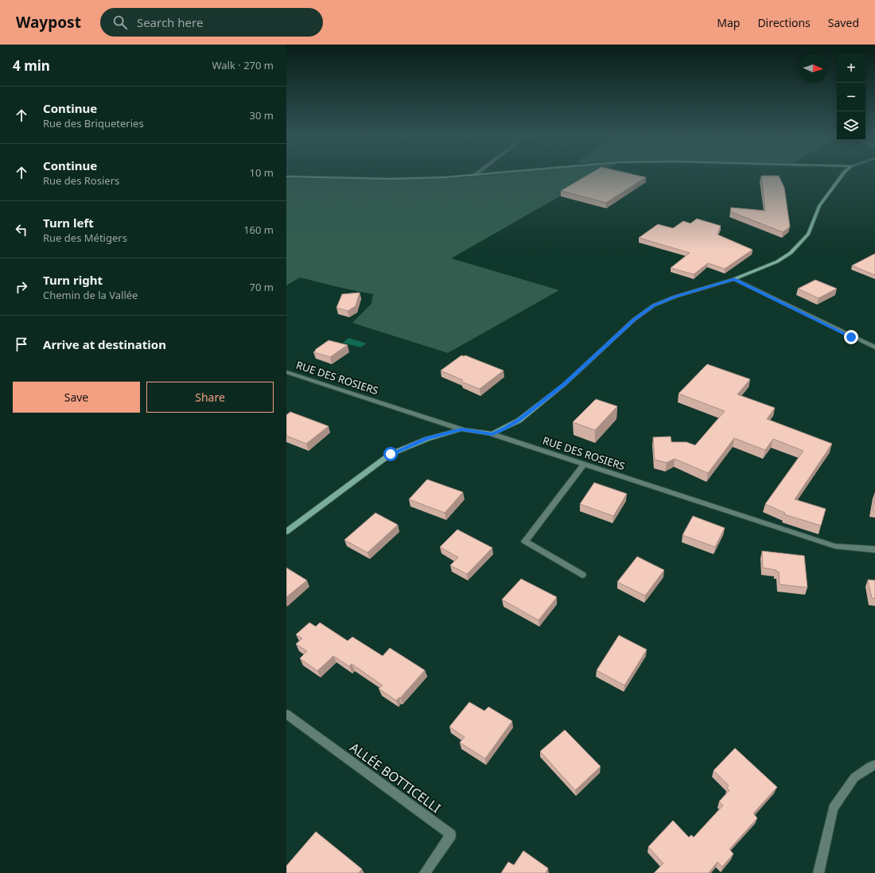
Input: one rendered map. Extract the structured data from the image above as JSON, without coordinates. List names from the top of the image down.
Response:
{
  "streets": {
    "main road": ["RUE DES ROSIERS"],
    "street": ["ALLÉE BOTTICELLI"]
  },
  "north": "right",
  "page": {
    "header": "Waypost",
    "search": "Search here",
    "nav": ["Map", "Directions", "Saved"],
    "heading": ["4 min", "Walk · 270 m"],
    "map_buttons": ["+", "−"],
    "list": [
      ["Continue", "Rue des Briqueteries", "30 m"],
      ["Continue", "Rue des Rosiers", "10 m"],
      ["Turn left", "Rue des Métigers", "160 m"],
      ["Turn right", "Chemin de la Vallée", "70 m"],
      "Arrive at destination"
    ],
    "buttons": ["Save", "Share"]
  }
}
